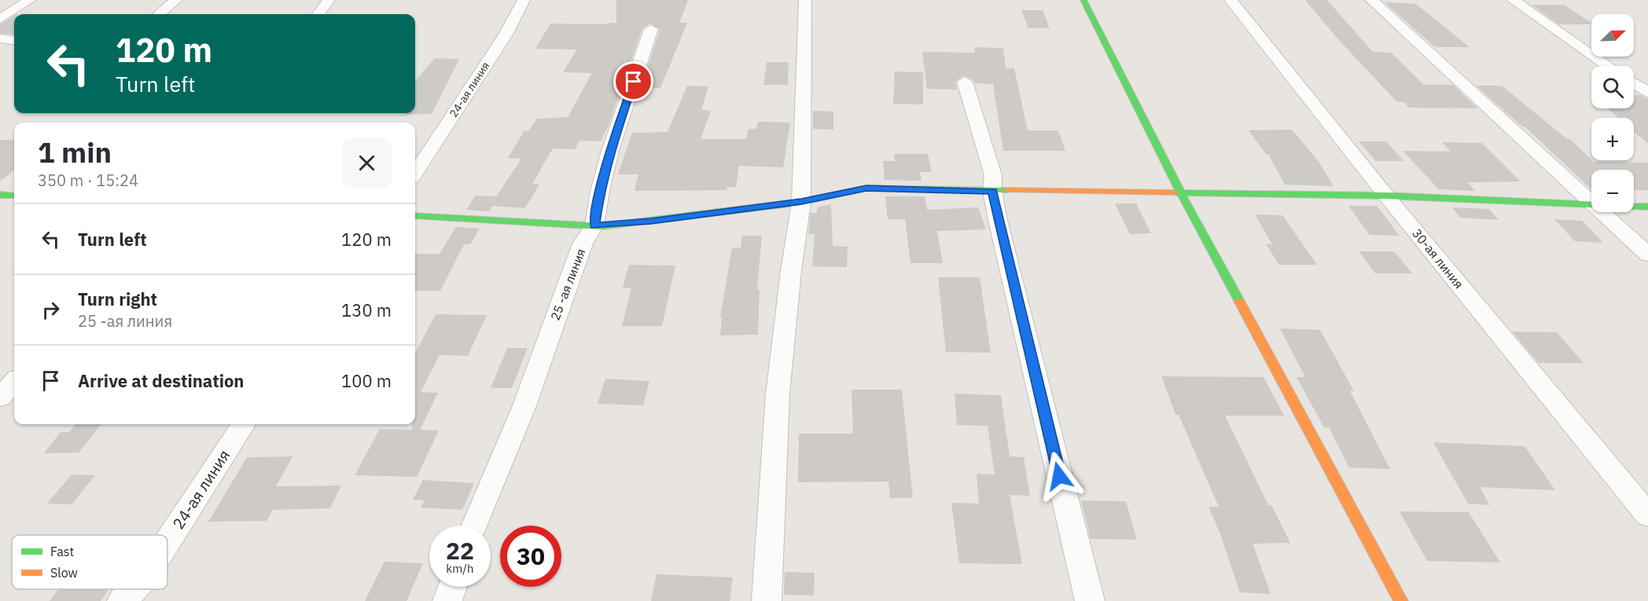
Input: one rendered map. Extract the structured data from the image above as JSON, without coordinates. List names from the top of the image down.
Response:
{
  "streets": {
    "street": ["24-ая линия", "30-ая линия", "25 -ая линия"]
  },
  "legend": ["Fast", "Slow"],
  "north": "top right",
  "page": {
    "map_buttons": ["+", "−"],
    "turn": ["120 m", "Turn left"],
    "heading": ["1 min", "350 m · 15:24"],
    "list": [
      {
        "name": "Turn left",
        "value": "120 m"
      },
      {
        "name": "Turn right",
        "note": "25 -ая линия",
        "value": "130 m"
      },
      {
        "name": "Arrive at destination",
        "value": "100 m"
      }
    ],
    "speed": "22 km/h",
    "limit": "30"
  }
}
